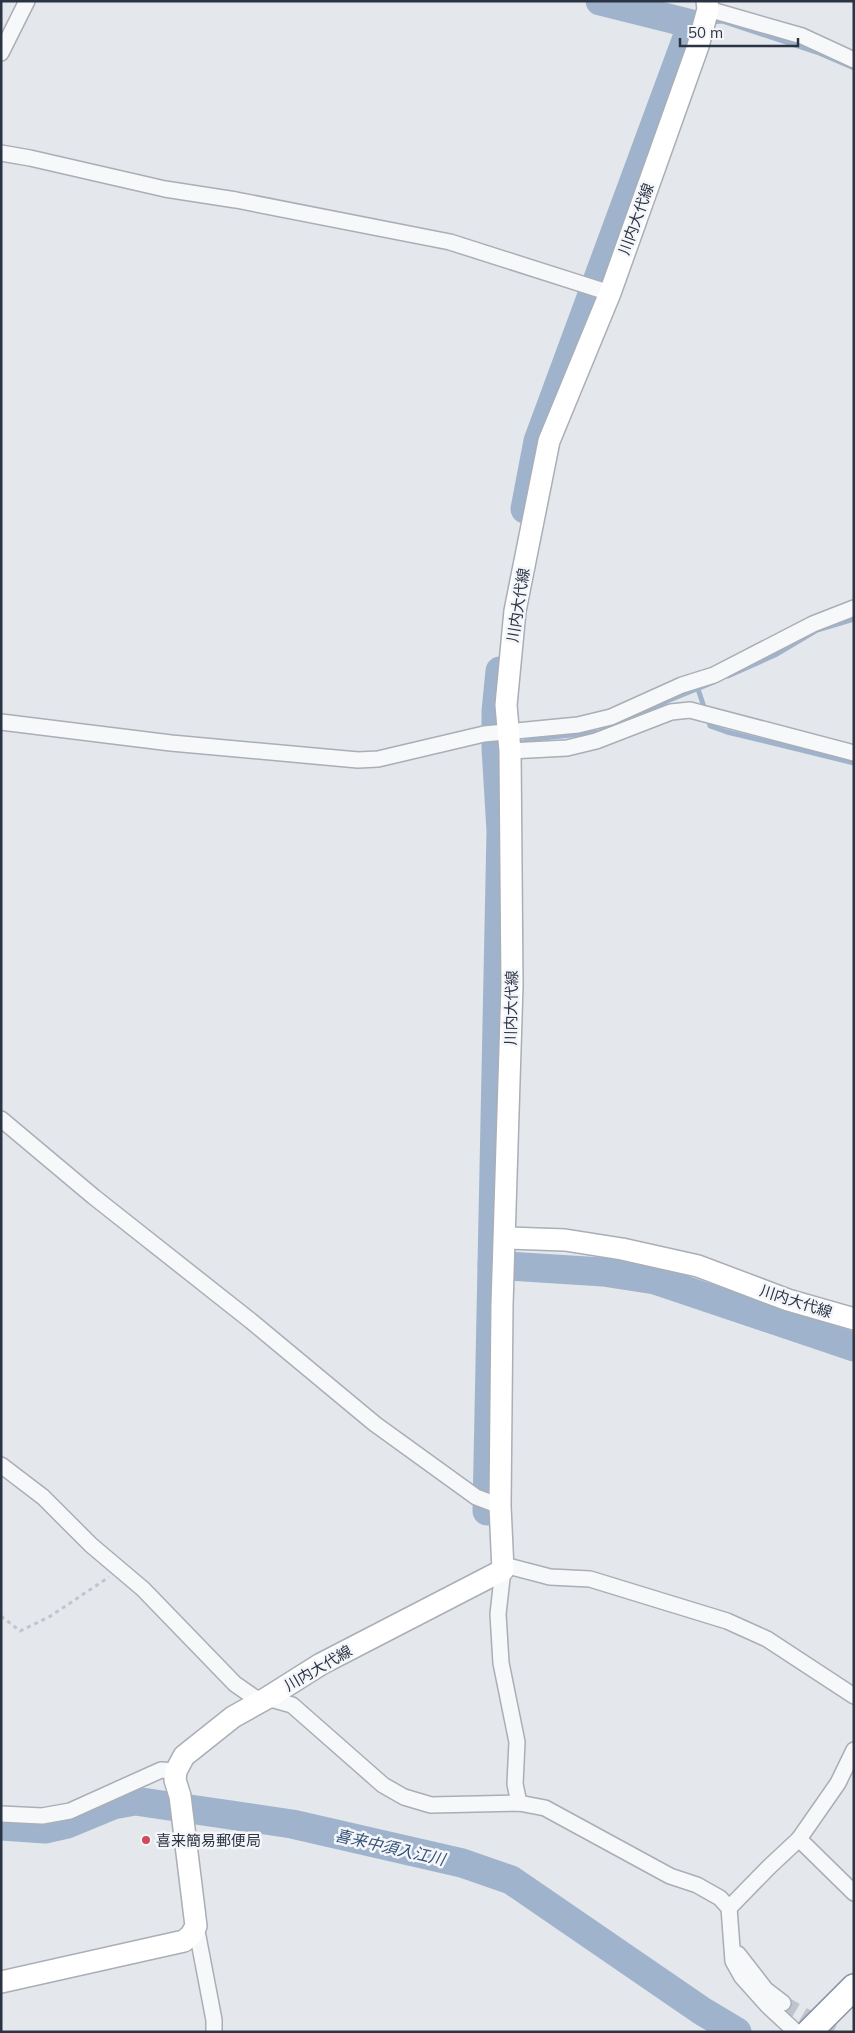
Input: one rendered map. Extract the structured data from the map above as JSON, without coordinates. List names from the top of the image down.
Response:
{
  "streets": {
    "main road": ["川内大代線"]
  },
  "water": ["喜来中須入江川"],
  "places": ["喜来簡易郵便局"],
  "scale_bar": "50 m"
}
